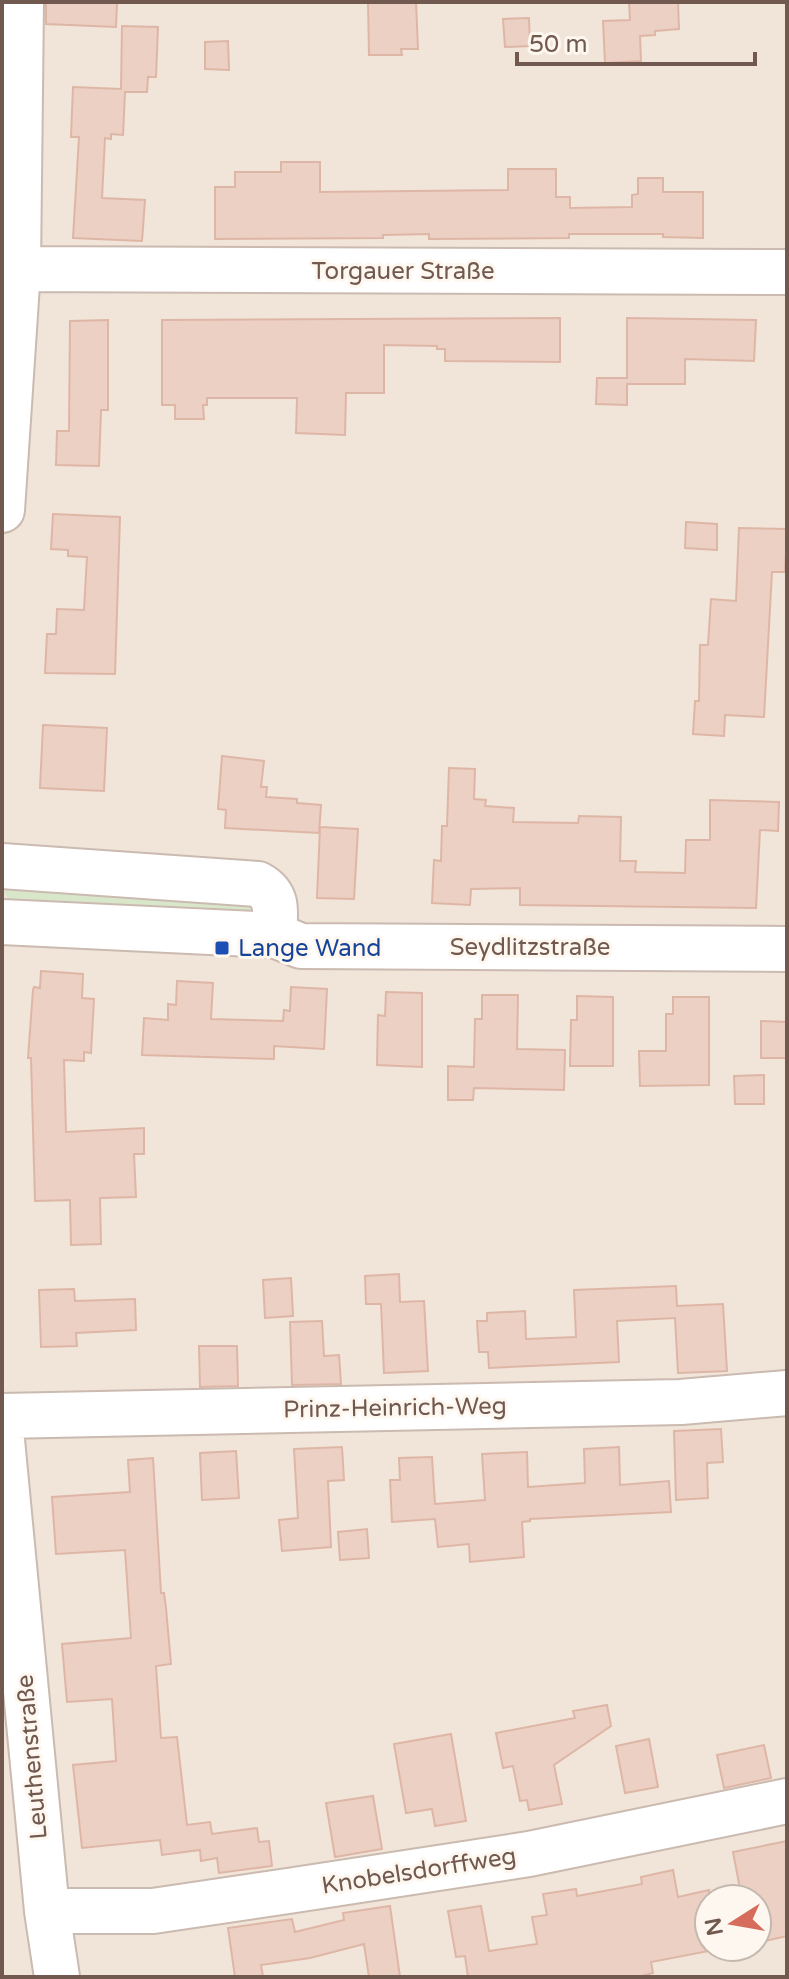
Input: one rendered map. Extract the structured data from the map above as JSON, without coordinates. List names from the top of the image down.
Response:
{
  "streets": {
    "street": [
      "Torgauer Straße",
      "Seydlitzstraße",
      "Prinz-Heinrich-Weg",
      "Leuthenstraße",
      "Knobelsdorffweg"
    ]
  },
  "crossings": [
    ["Leuthenstraße", "Knobelsdorffweg"]
  ],
  "places": {
    "transit": ["Lange Wand"]
  },
  "scale_bar": "50 m",
  "north": "left"
}
